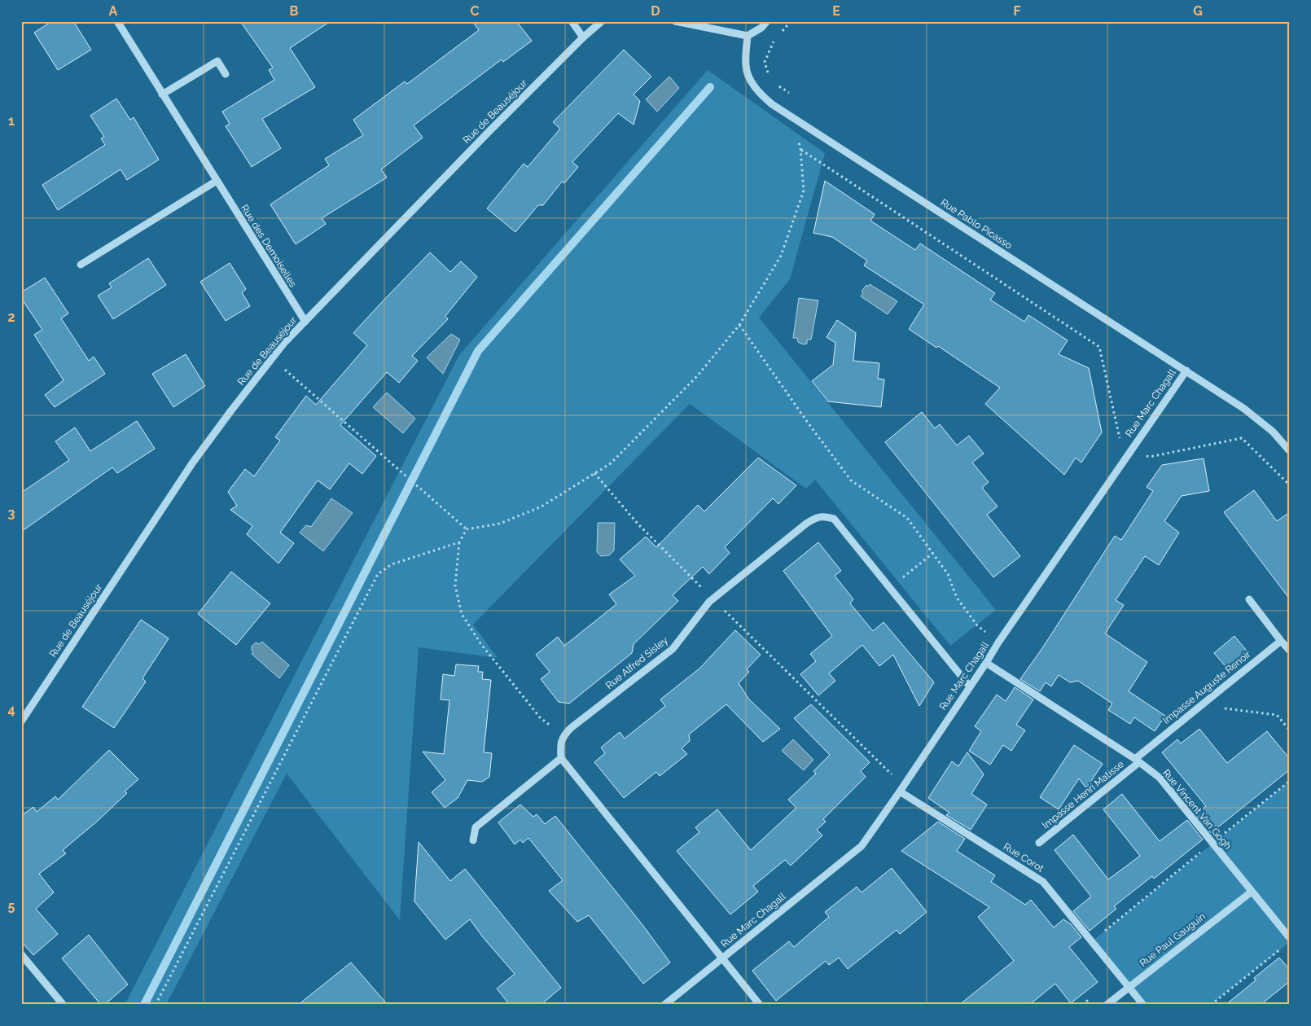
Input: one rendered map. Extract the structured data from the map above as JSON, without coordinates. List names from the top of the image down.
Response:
{
  "streets": {
    "street": [
      "Rue de Beauséjour",
      "Rue Pablo Picasso",
      "Rue des Demoiselles",
      "Rue Marc Chagall",
      "Rue Alfred Sisley",
      "Impasse Auguste Renoir",
      "Impasse Henri Matisse",
      "Rue Vincent Van Gogh",
      "Rue Corot",
      "Rue Paul Gauguin"
    ]
  },
  "crossings": [
    ["Rue de Beauséjour", "Rue des Demoiselles"],
    ["Rue Pablo Picasso", "Rue Marc Chagall"],
    ["Rue Marc Chagall", "Rue Alfred Sisley"],
    ["Rue Marc Chagall", "Rue Vincent Van Gogh"],
    ["Rue Marc Chagall", "Rue Corot"],
    ["Impasse Auguste Renoir", "Impasse Henri Matisse"],
    ["Impasse Auguste Renoir", "Rue Vincent Van Gogh"],
    ["Impasse Henri Matisse", "Rue Vincent Van Gogh"],
    ["Rue Vincent Van Gogh", "Rue Paul Gauguin"],
    ["Rue Corot", "Rue Paul Gauguin"]
  ],
  "grid": {
    "columns": [
      "A",
      "B",
      "C",
      "D",
      "E",
      "F",
      "G"
    ],
    "rows": [
      "1",
      "2",
      "3",
      "4",
      "5"
    ]
  }
}
